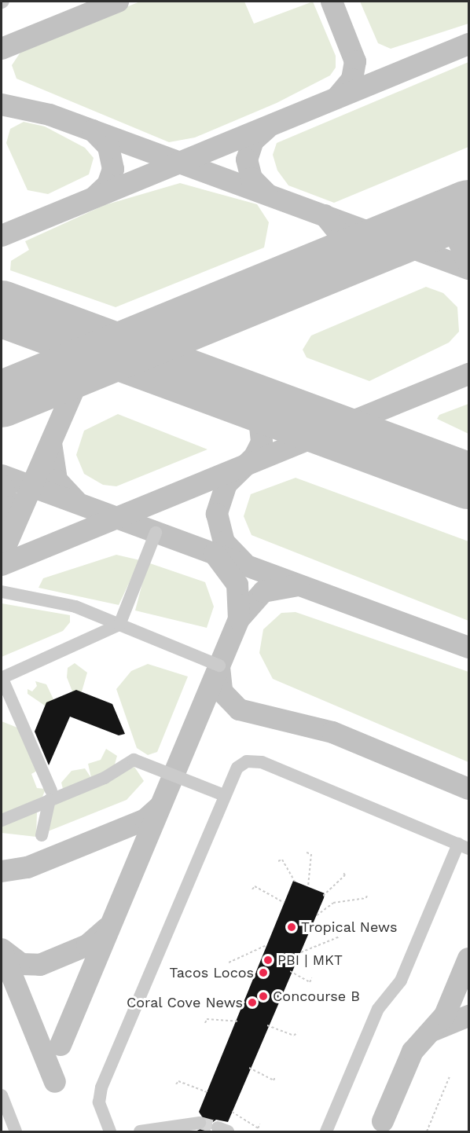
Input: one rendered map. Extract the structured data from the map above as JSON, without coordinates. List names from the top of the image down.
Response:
{
  "places": [
    "Tropical News",
    "PBI | MKT",
    "Tacos Locos",
    "Concourse B",
    "Coral Cove News"
  ]
}
